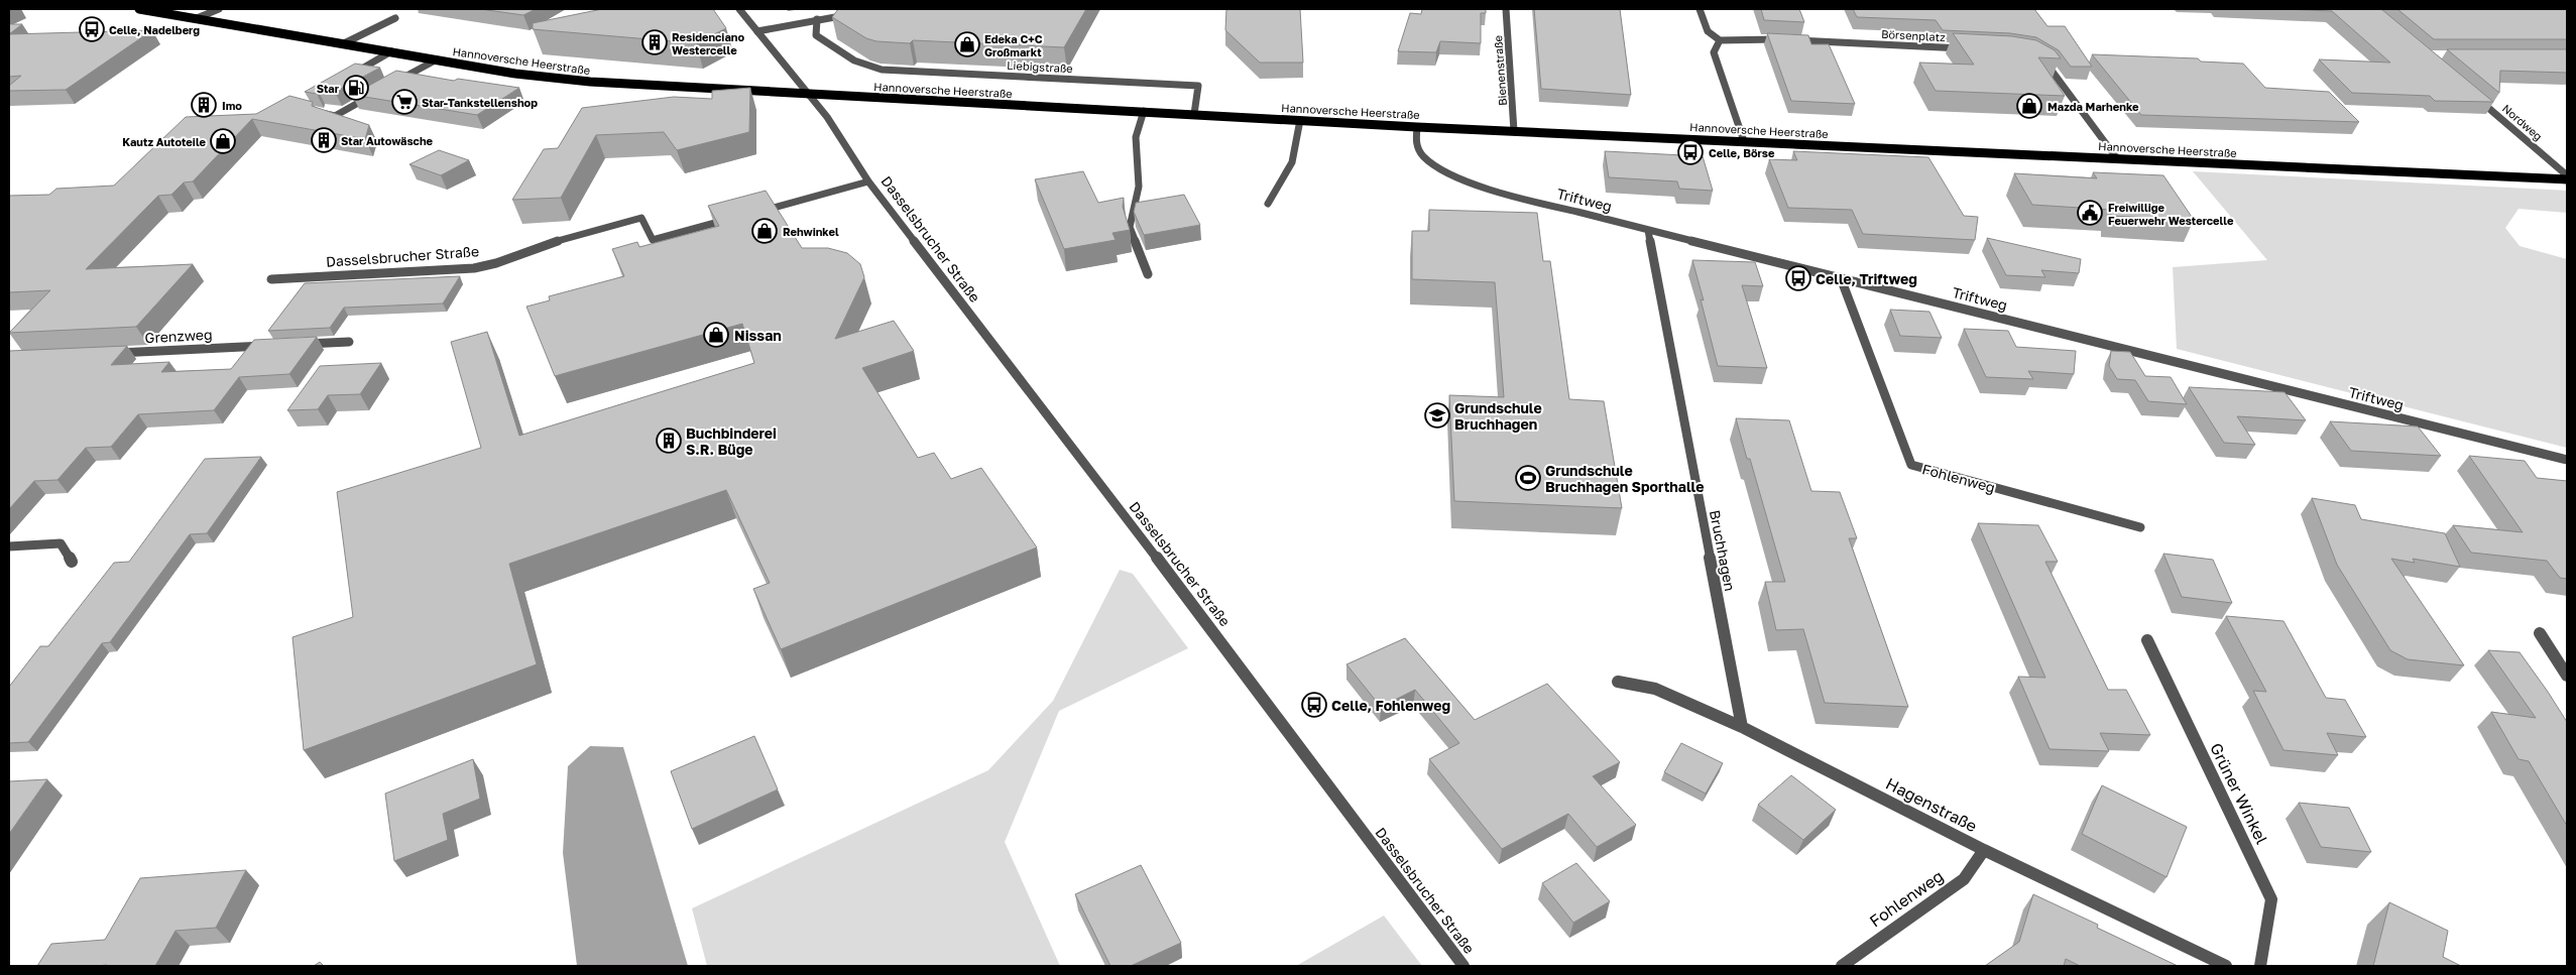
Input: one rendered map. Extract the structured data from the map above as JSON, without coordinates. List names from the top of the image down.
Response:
{
  "streets": {
    "main road": ["Hannoversche Heerstraße"],
    "street": [
      "Börsenplatz",
      "Liebigstraße",
      "Bienenstraße",
      "Nordweg",
      "Triftweg",
      "Dasselsbrucher Straße",
      "Grenzweg",
      "Fohlenweg",
      "Bruchhagen",
      "Grüner Winkel",
      "Hagenstraße"
    ]
  },
  "crossings": [
    ["Hannoversche Heerstraße", "Liebigstraße"],
    ["Hannoversche Heerstraße", "Bienenstraße"],
    ["Hannoversche Heerstraße", "Triftweg"],
    ["Hannoversche Heerstraße", "Dasselsbrucher Straße"],
    ["Triftweg", "Fohlenweg"],
    ["Triftweg", "Bruchhagen"],
    ["Fohlenweg", "Hagenstraße"],
    ["Bruchhagen", "Hagenstraße"]
  ],
  "places": {
    "bus stop": [
      "Celle, Nadelberg",
      "Celle, Börse",
      "Celle, Triftweg",
      "Celle, Fohlenweg"
    ],
    "building": [
      "Residenciano Westercelle",
      "Imo",
      "Star Autowäsche",
      "Buchbinderei S.R. Büge"
    ],
    "shop": [
      "Edeka C+C Großmarkt",
      "Mazda Marhenke",
      "Kautz Autoteile",
      "Rehwinkel",
      "Nissan"
    ],
    "fuel station": ["Star"],
    "supermarket": ["Star-Tankstellenshop"],
    "public building": ["Freiwillige Feuerwehr Westercelle"],
    "school or university": ["Grundschule Bruchhagen"],
    "sports": ["Grundschule Bruchhagen Sporthalle"]
  }
}
